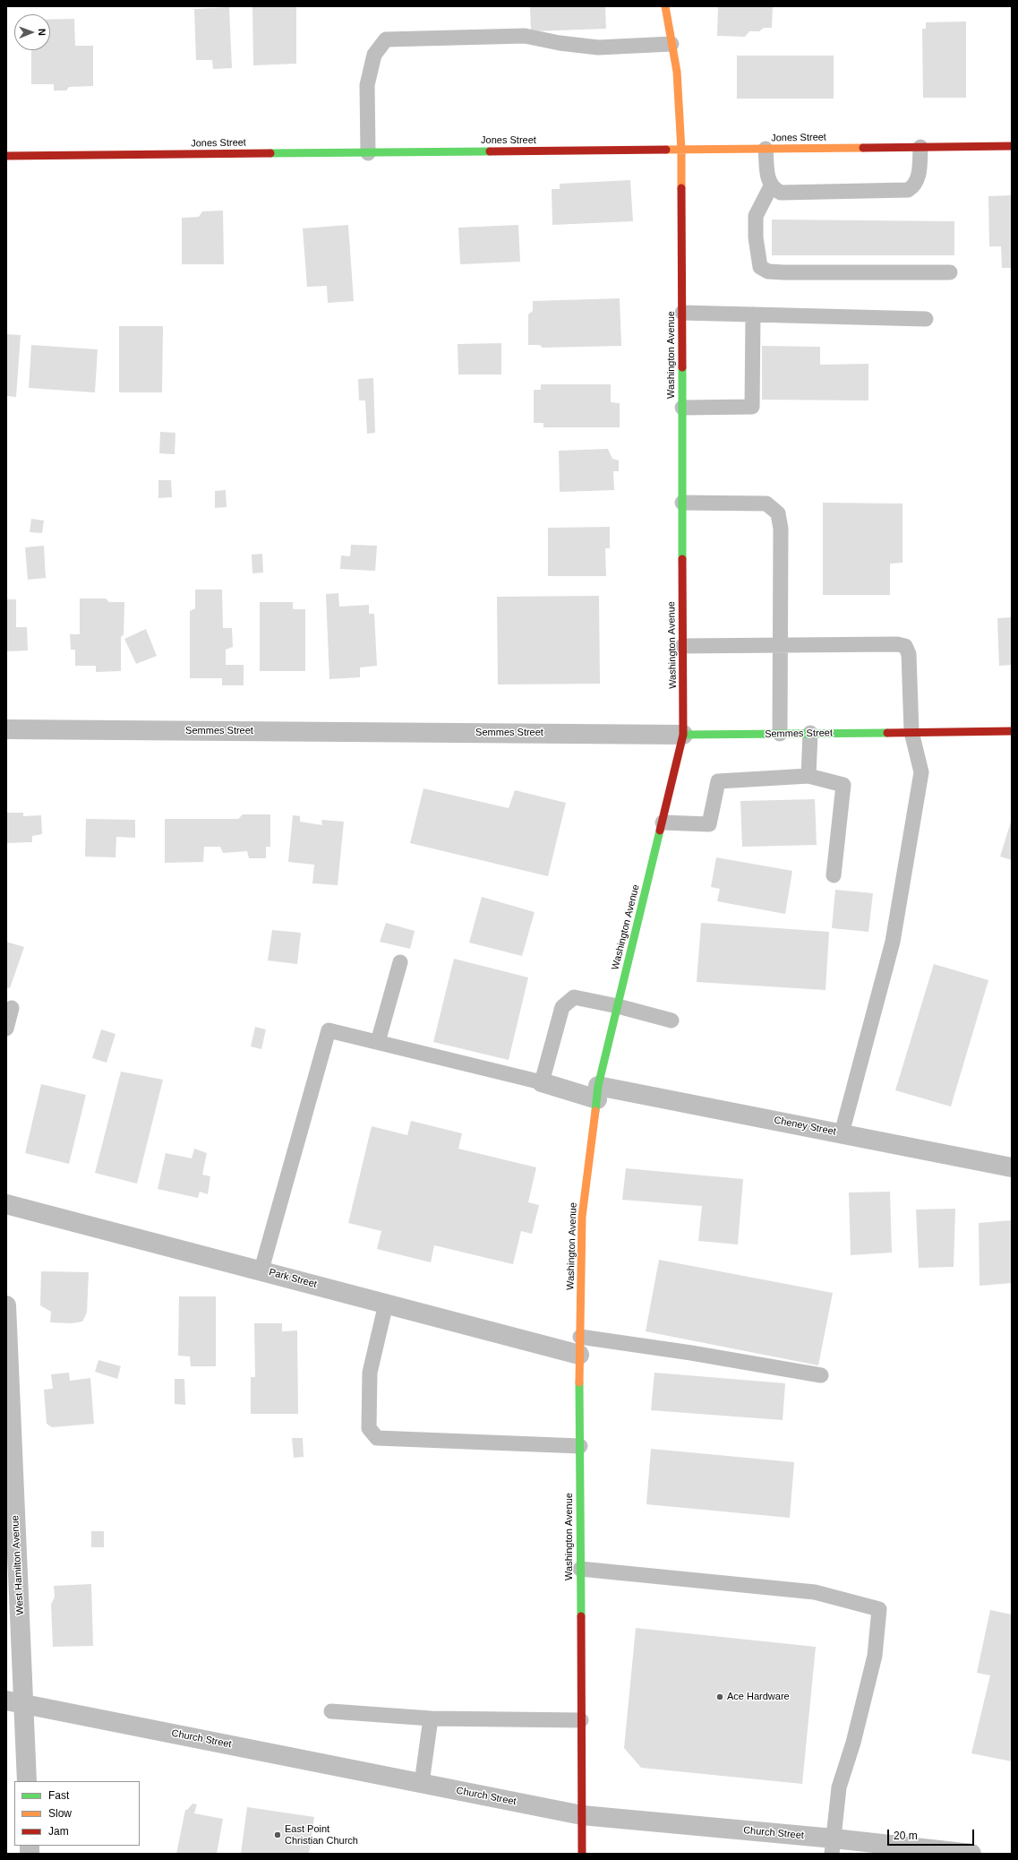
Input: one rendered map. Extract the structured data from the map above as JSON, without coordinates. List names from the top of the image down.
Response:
{
  "streets": {
    "street": [
      "Jones Street",
      "Washington Avenue",
      "Semmes Street",
      "Cheney Street",
      "Park Street",
      "West Hamilton Avenue",
      "Church Street"
    ]
  },
  "crossings": [
    ["Jones Street", "Washington Avenue"],
    ["Washington Avenue", "Semmes Street"],
    ["Washington Avenue", "Cheney Street"],
    ["Washington Avenue", "Park Street"],
    ["Washington Avenue", "Church Street"],
    ["West Hamilton Avenue", "Church Street"]
  ],
  "places": ["Ace Hardware", "East Point Christian Church"],
  "legend": ["Fast", "Slow", "Jam"],
  "scale_bar": "20 m",
  "north": "right"
}
